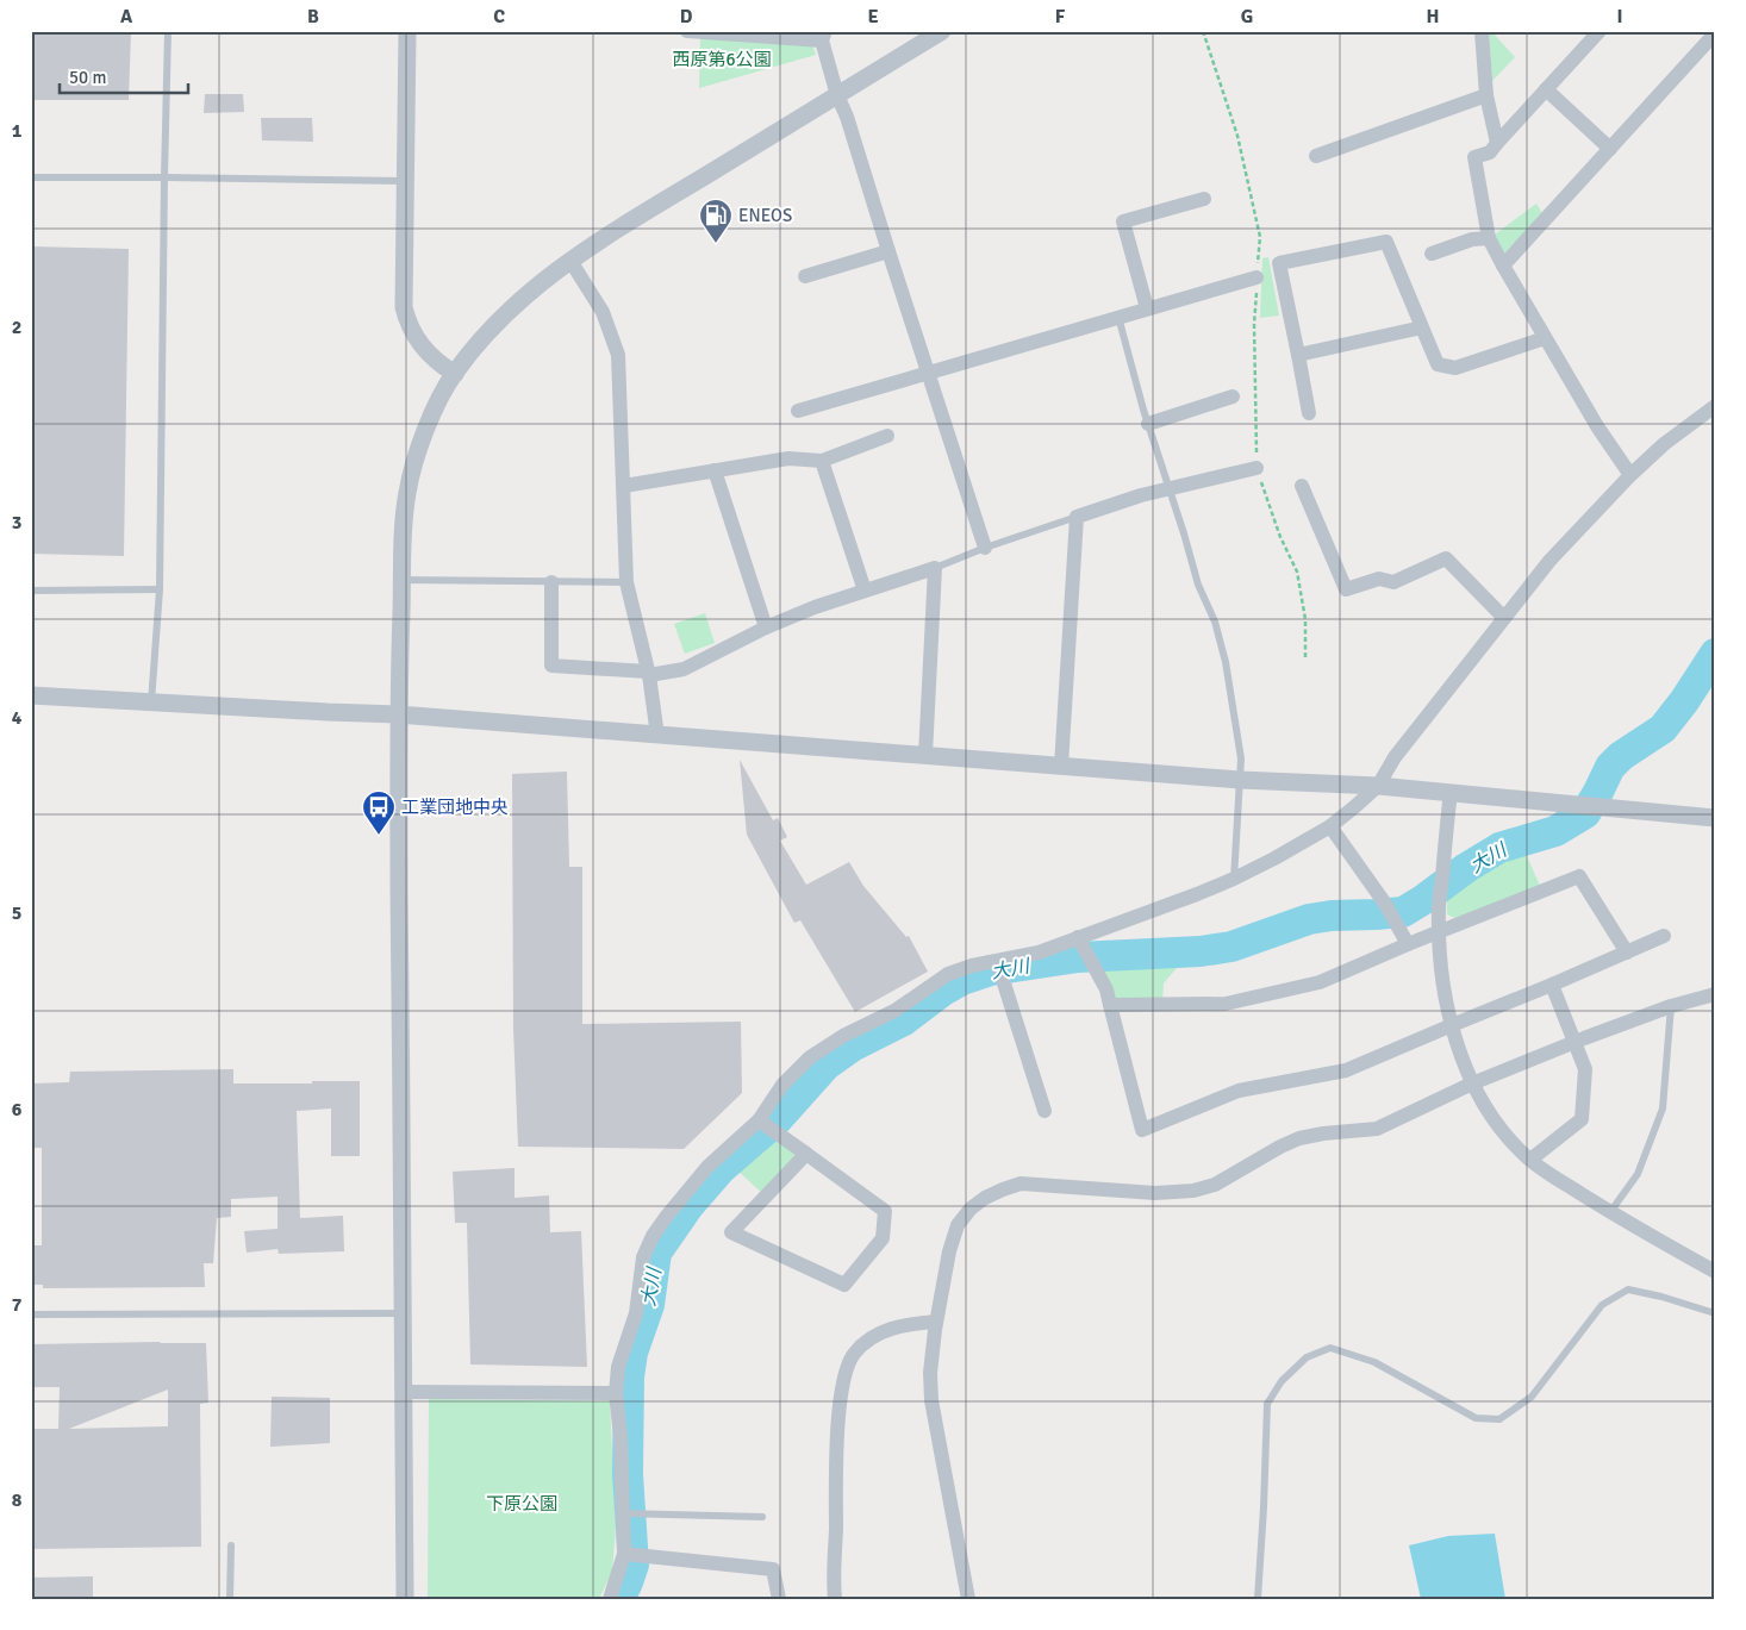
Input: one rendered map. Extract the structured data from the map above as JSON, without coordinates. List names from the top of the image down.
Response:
{
  "water": ["大川"],
  "parks": ["西原第6公園", "下原公園"],
  "places": {
    "fuel station": ["ENEOS"],
    "bus stop": ["工業団地中央"]
  },
  "scale_bar": "50 m",
  "grid": {
    "columns": [
      "A",
      "B",
      "C",
      "D",
      "E",
      "F",
      "G",
      "H",
      "I"
    ],
    "rows": [
      "1",
      "2",
      "3",
      "4",
      "5",
      "6",
      "7",
      "8"
    ]
  }
}
